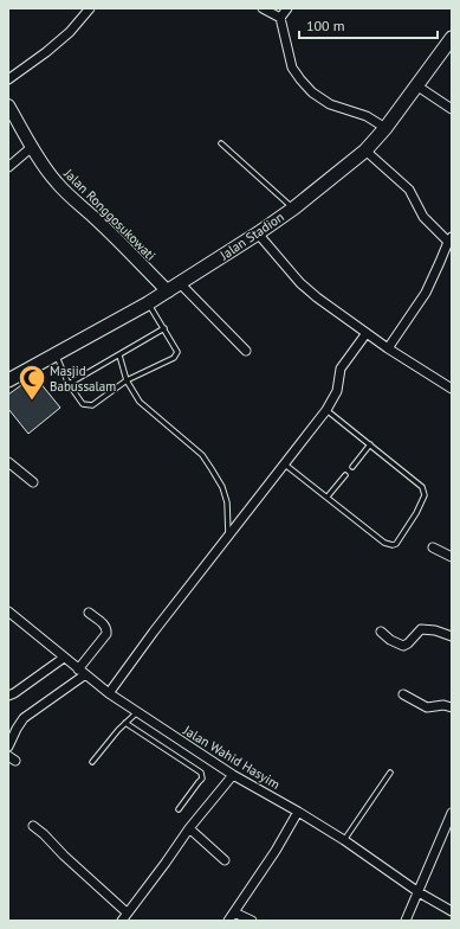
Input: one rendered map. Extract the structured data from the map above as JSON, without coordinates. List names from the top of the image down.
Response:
{
  "streets": {
    "main road": ["Jalan Ronggosukowati", "Jalan Stadion"],
    "street": ["Jalan Wahid Hasyim"]
  },
  "crossings": [
    ["Jalan Ronggosukowati", "Jalan Stadion"]
  ],
  "places": {
    "mosque": ["Masjid Babussalam"]
  },
  "scale_bar": "100 m"
}
